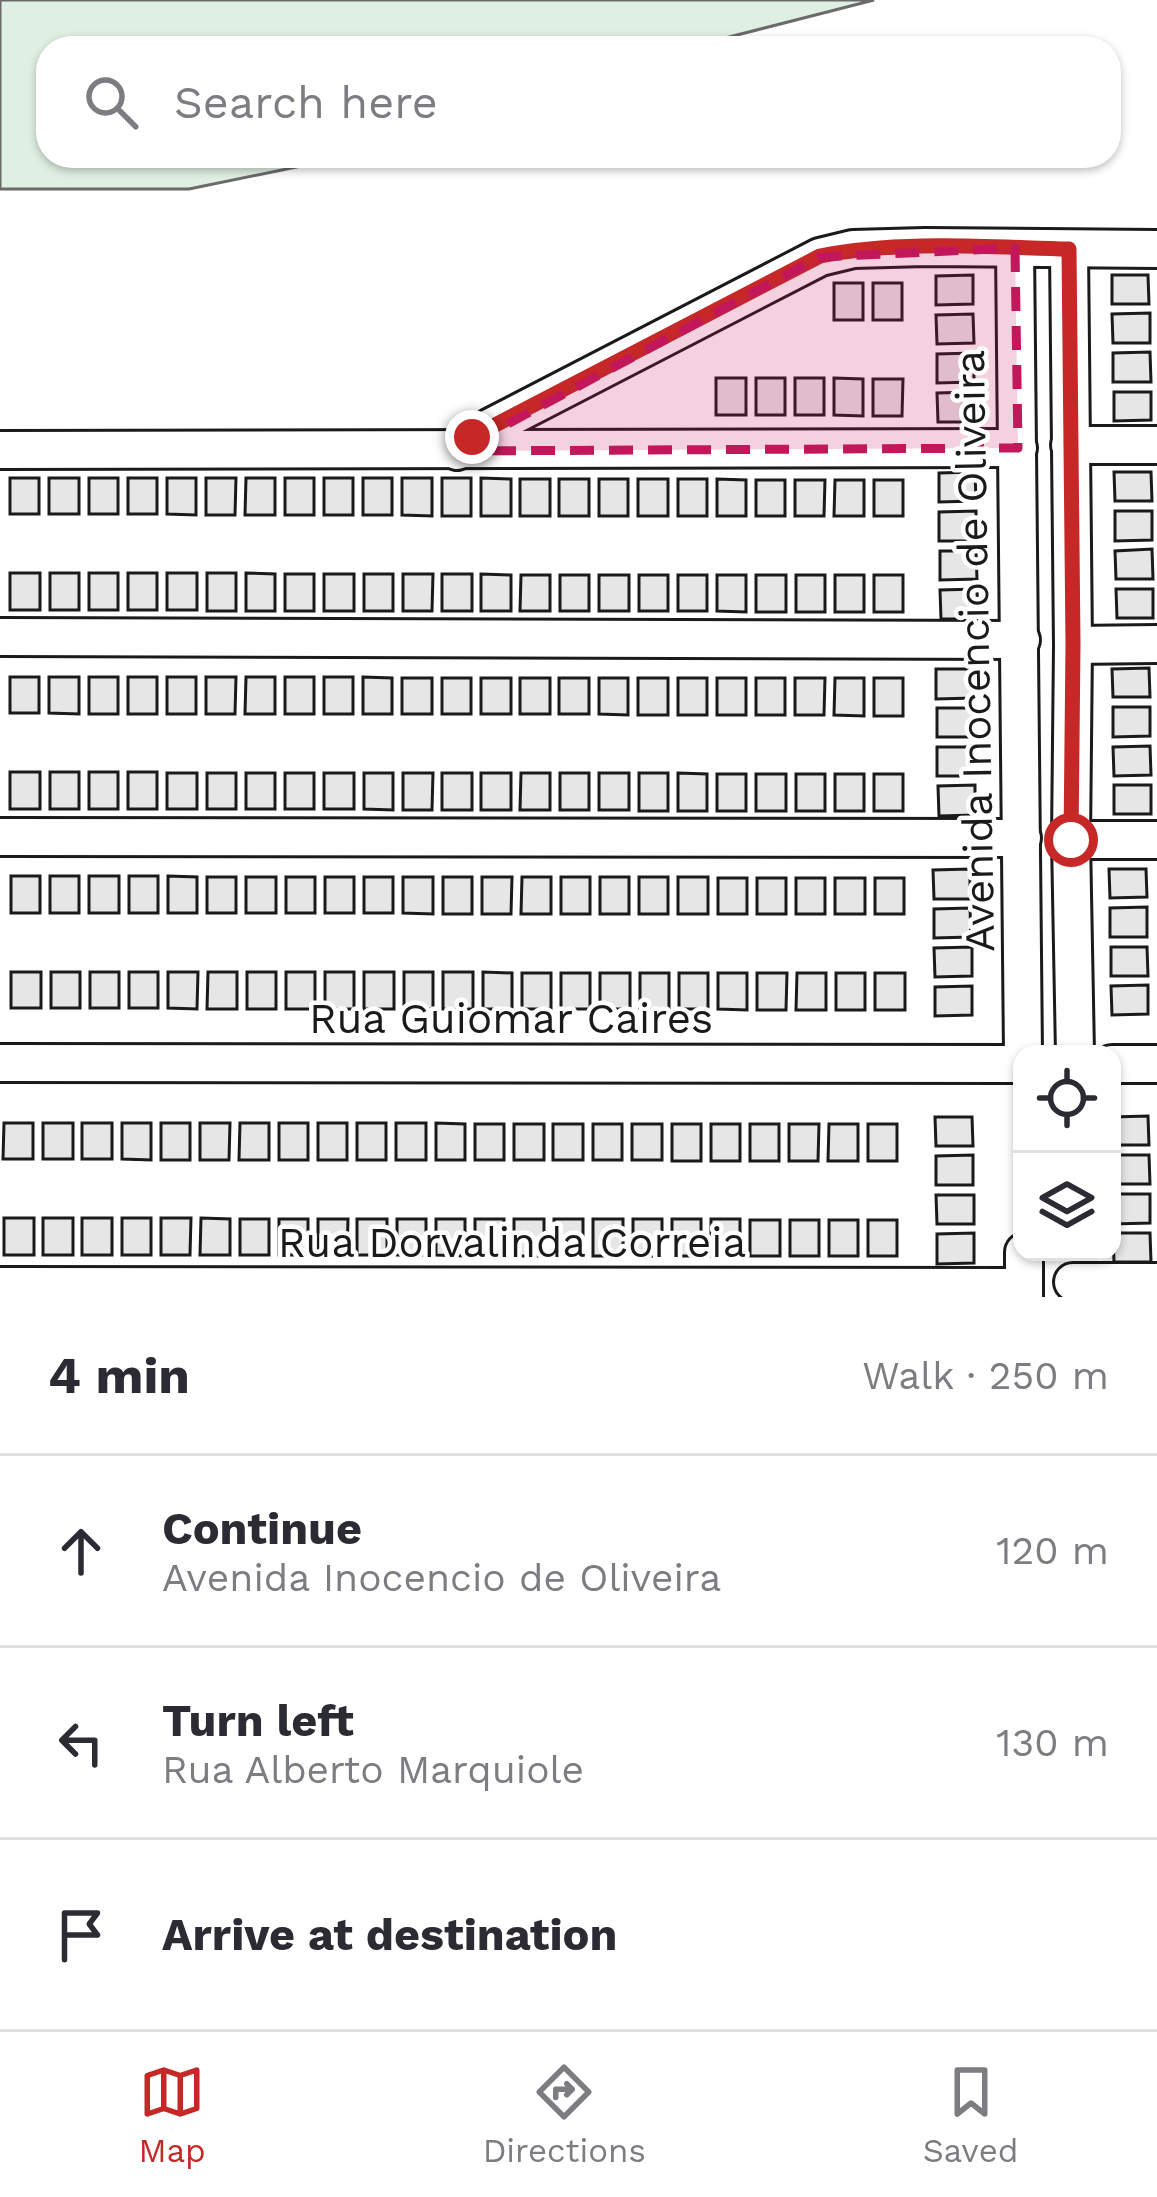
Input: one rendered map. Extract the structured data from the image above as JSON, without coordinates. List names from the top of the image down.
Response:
{
  "streets": {
    "street": ["Avenida Inocencio de Oliveira", "Rua Guiomar Caires", "Rua Dorvalinda Correia"]
  },
  "page": {
    "search": "Search here",
    "heading": ["4 min", "Walk · 250 m"],
    "list": [
      ["Continue", "Avenida Inocencio de Oliveira", "120 m"],
      ["Turn left", "Rua Alberto Marquiole", "130 m"],
      "Arrive at destination"
    ],
    "nav": ["Map", "Directions", "Saved"]
  }
}
